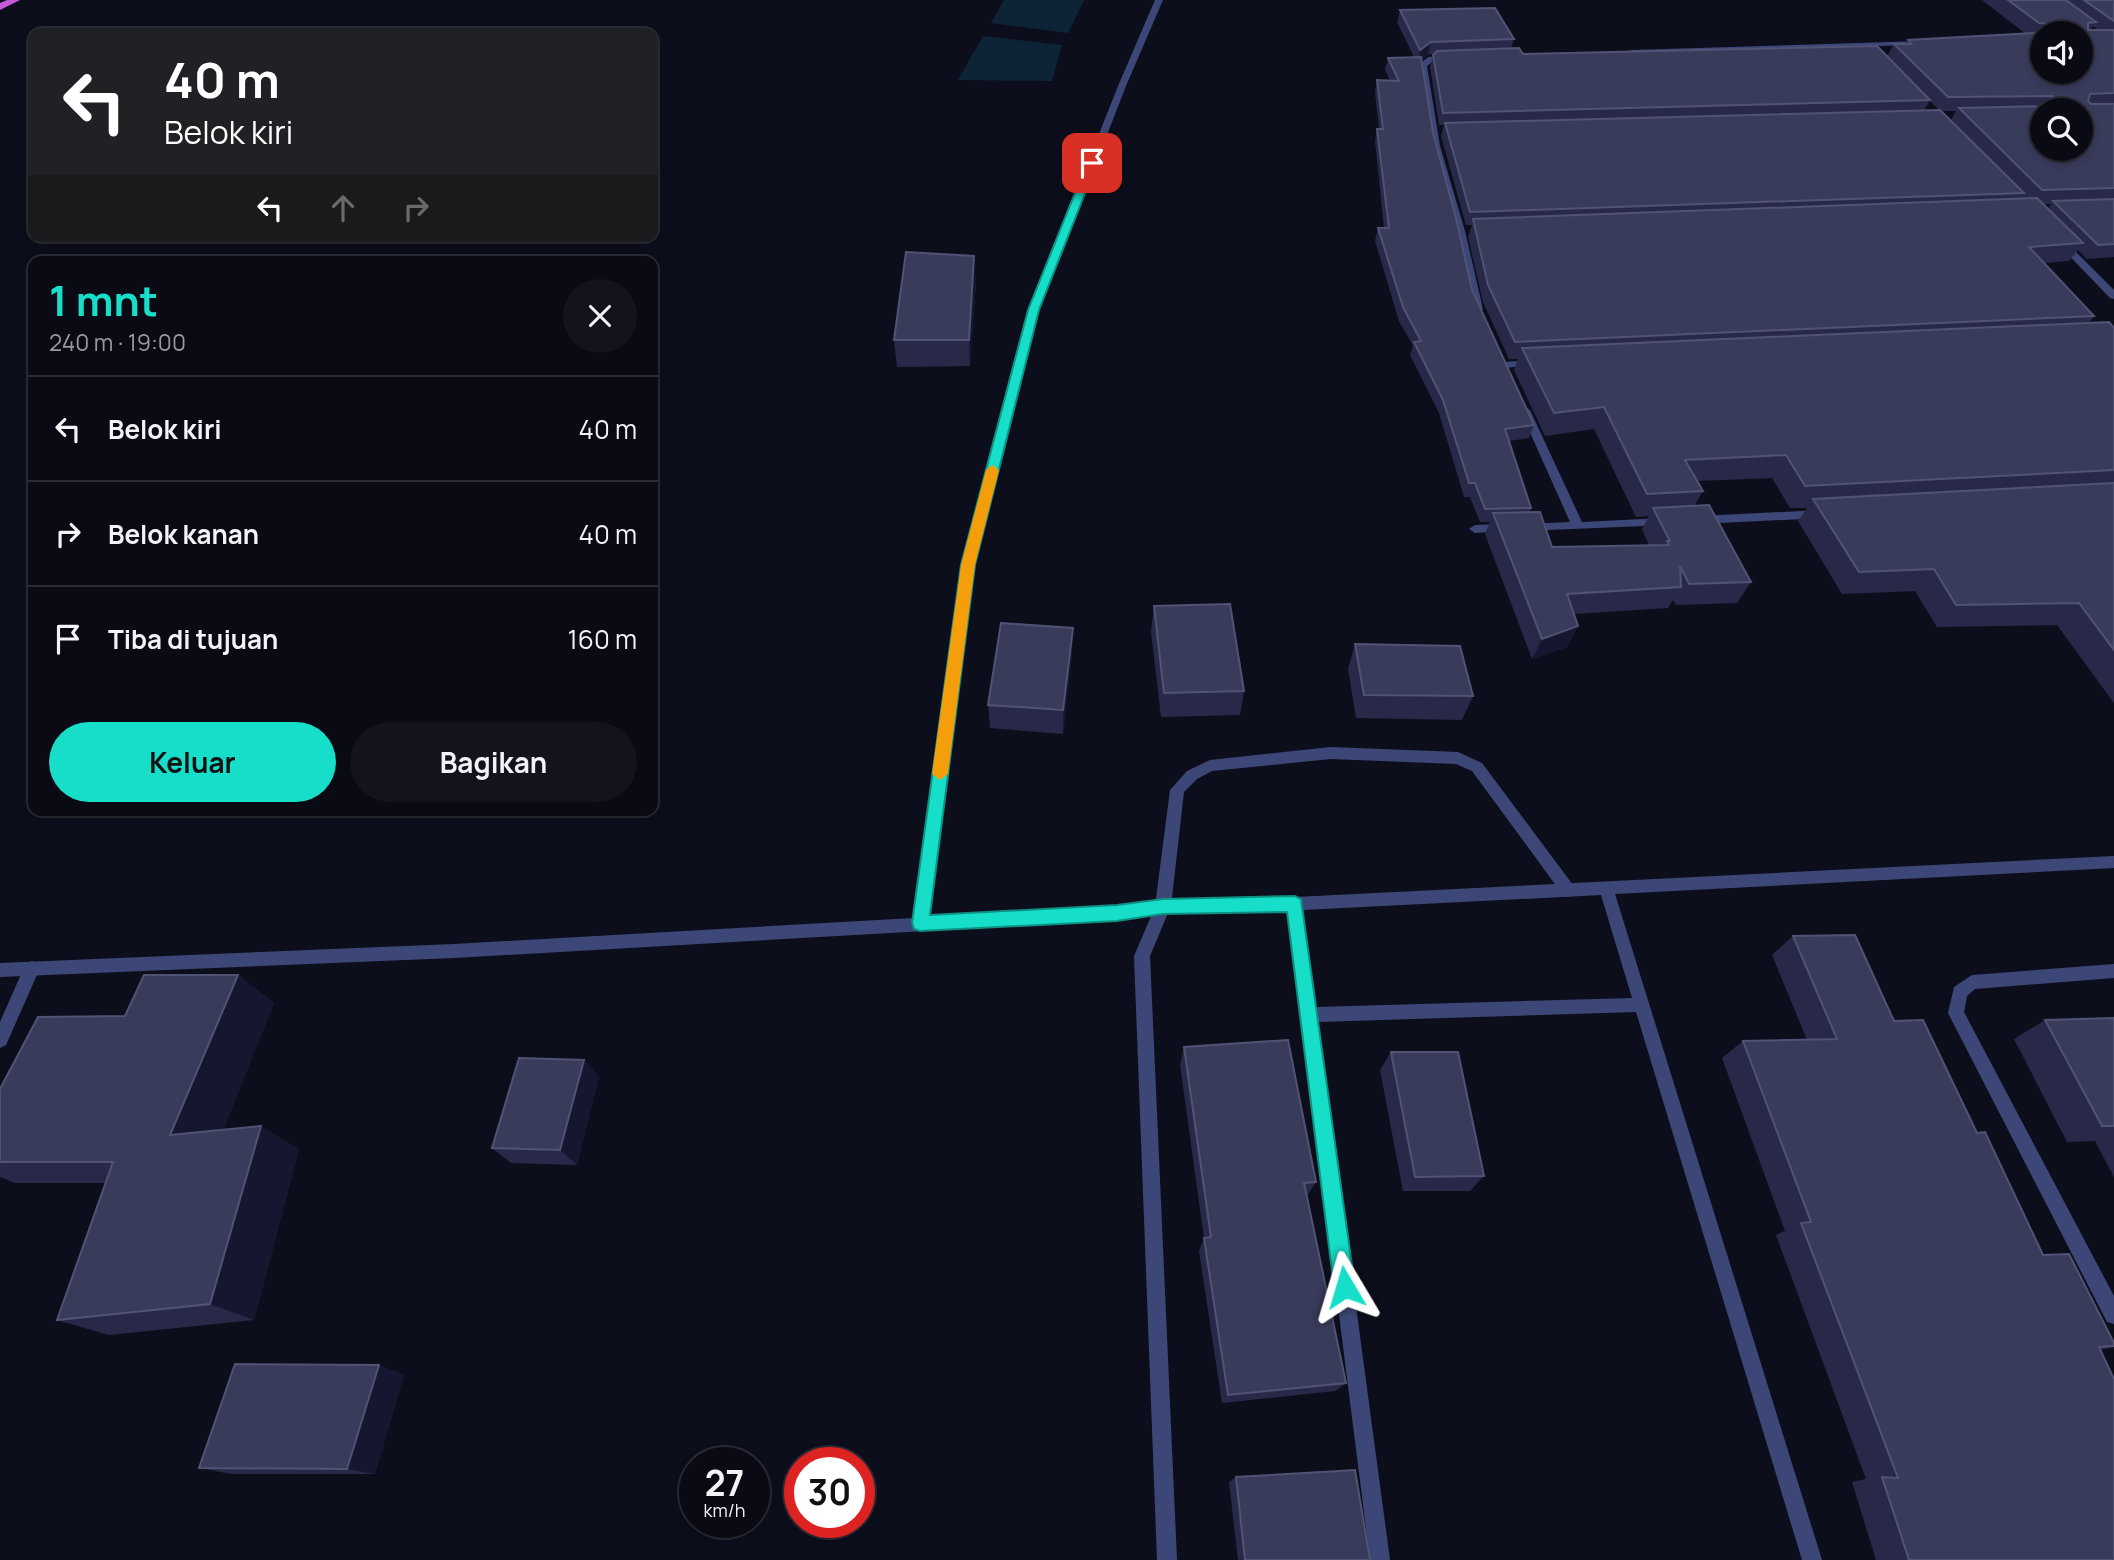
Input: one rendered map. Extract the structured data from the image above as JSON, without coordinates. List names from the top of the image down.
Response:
{
  "page": {
    "turn": ["40 m", "Belok kiri"],
    "heading": ["1 mnt", "240 m · 19:00"],
    "list": [
      {
        "name": "Belok kiri",
        "value": "40 m"
      },
      {
        "name": "Belok kanan",
        "value": "40 m"
      },
      {
        "name": "Tiba di tujuan",
        "value": "160 m"
      }
    ],
    "buttons": ["Keluar", "Bagikan"],
    "speed": "27 km/h",
    "limit": "30"
  }
}
